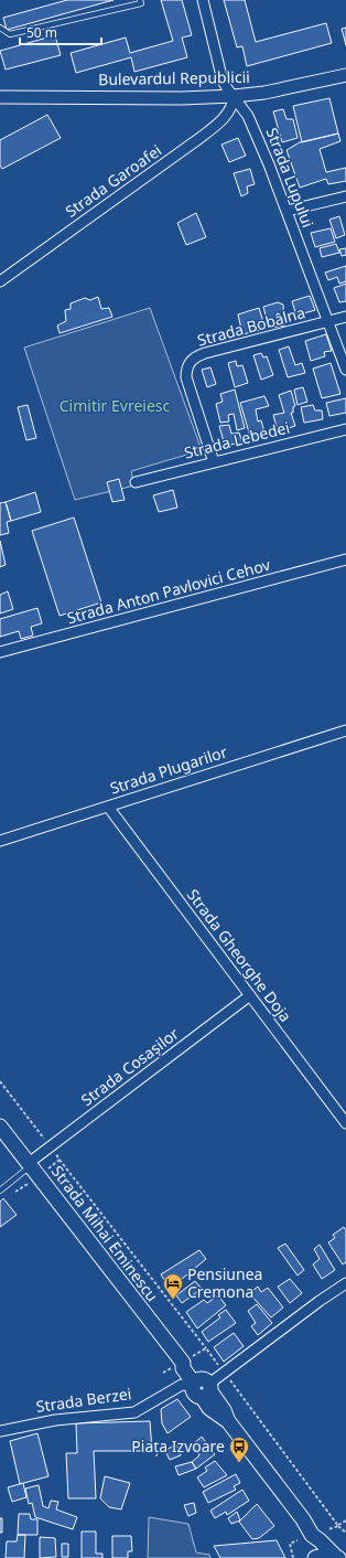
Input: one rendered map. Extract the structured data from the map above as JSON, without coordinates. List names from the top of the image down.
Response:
{
  "streets": {
    "main road": ["Strada Mihai Eminescu"],
    "street": [
      "Bulevardul Republicii",
      "Strada Lupului",
      "Strada Garoafei",
      "Strada Bobâlna",
      "Strada Lebedei",
      "Strada Anton Pavlovici Cehov",
      "Strada Plugarilor",
      "Strada Gheorghe Doja",
      "Strada Cosașilor",
      "Strada Berzei"
    ]
  },
  "crossings": [
    ["Bulevardul Republicii", "Strada Lupului"],
    ["Bulevardul Republicii", "Strada Garoafei"],
    ["Strada Lupului", "Strada Garoafei"],
    ["Strada Lupului", "Strada Bobâlna"],
    ["Strada Bobâlna", "Strada Lebedei"],
    ["Strada Plugarilor", "Strada Gheorghe Doja"],
    ["Strada Gheorghe Doja", "Strada Cosașilor"],
    ["Strada Cosașilor", "Strada Mihai Eminescu"],
    ["Strada Mihai Eminescu", "Strada Berzei"]
  ],
  "parks": ["Cimitir Evreiesc"],
  "places": {
    "hotel": ["Pensiunea Cremona"],
    "bus stop": ["Piața Izvoare"]
  },
  "scale_bar": "50 m"
}
